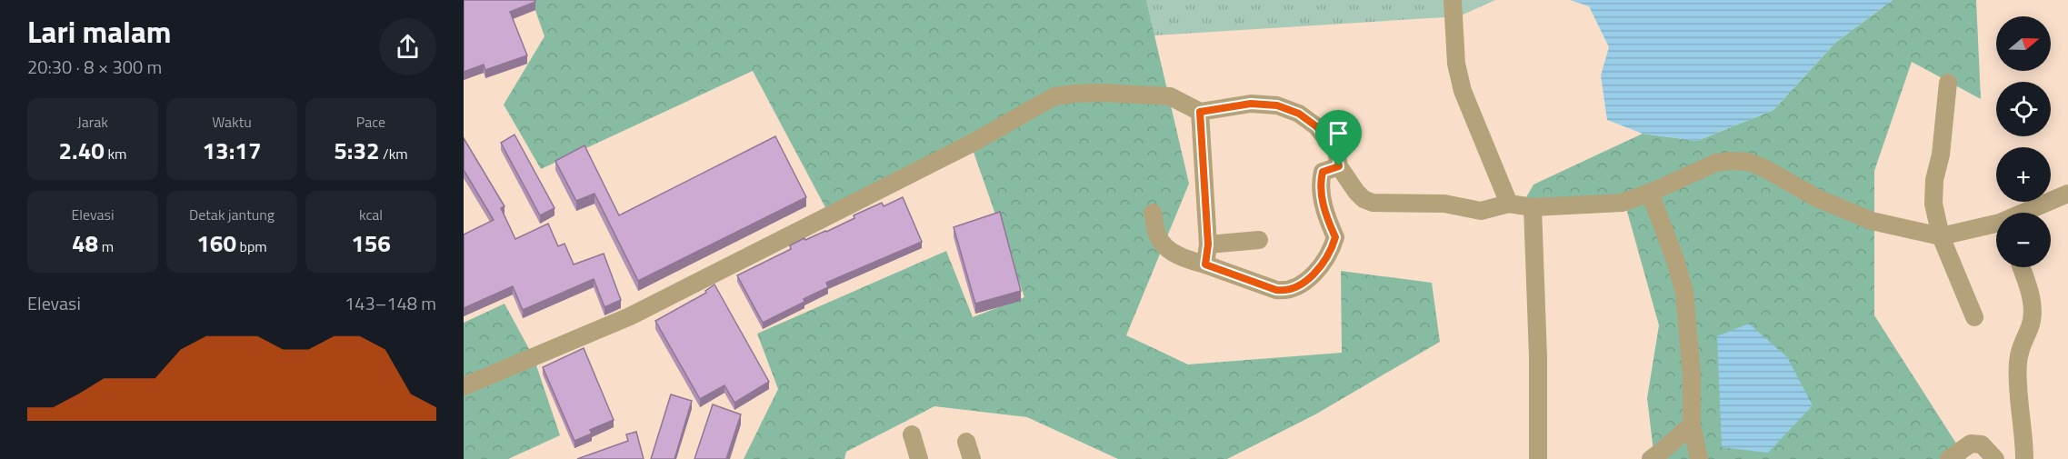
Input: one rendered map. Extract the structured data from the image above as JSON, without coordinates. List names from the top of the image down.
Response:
{
  "north": "right",
  "page": {
    "heading": ["Lari malam", "20:30 · 8 × 300 m"],
    "map_buttons": ["+", "−"],
    "stats": [
      ["Jarak", "2.40 km"],
      ["Waktu", "13:17"],
      ["Pace", "5:32 /km"],
      ["Elevasi", "48 m"],
      ["Detak jantung", "160 bpm"],
      ["kcal", "156"]
    ],
    "chart": ["Elevasi", "143–148 m"]
  }
}
